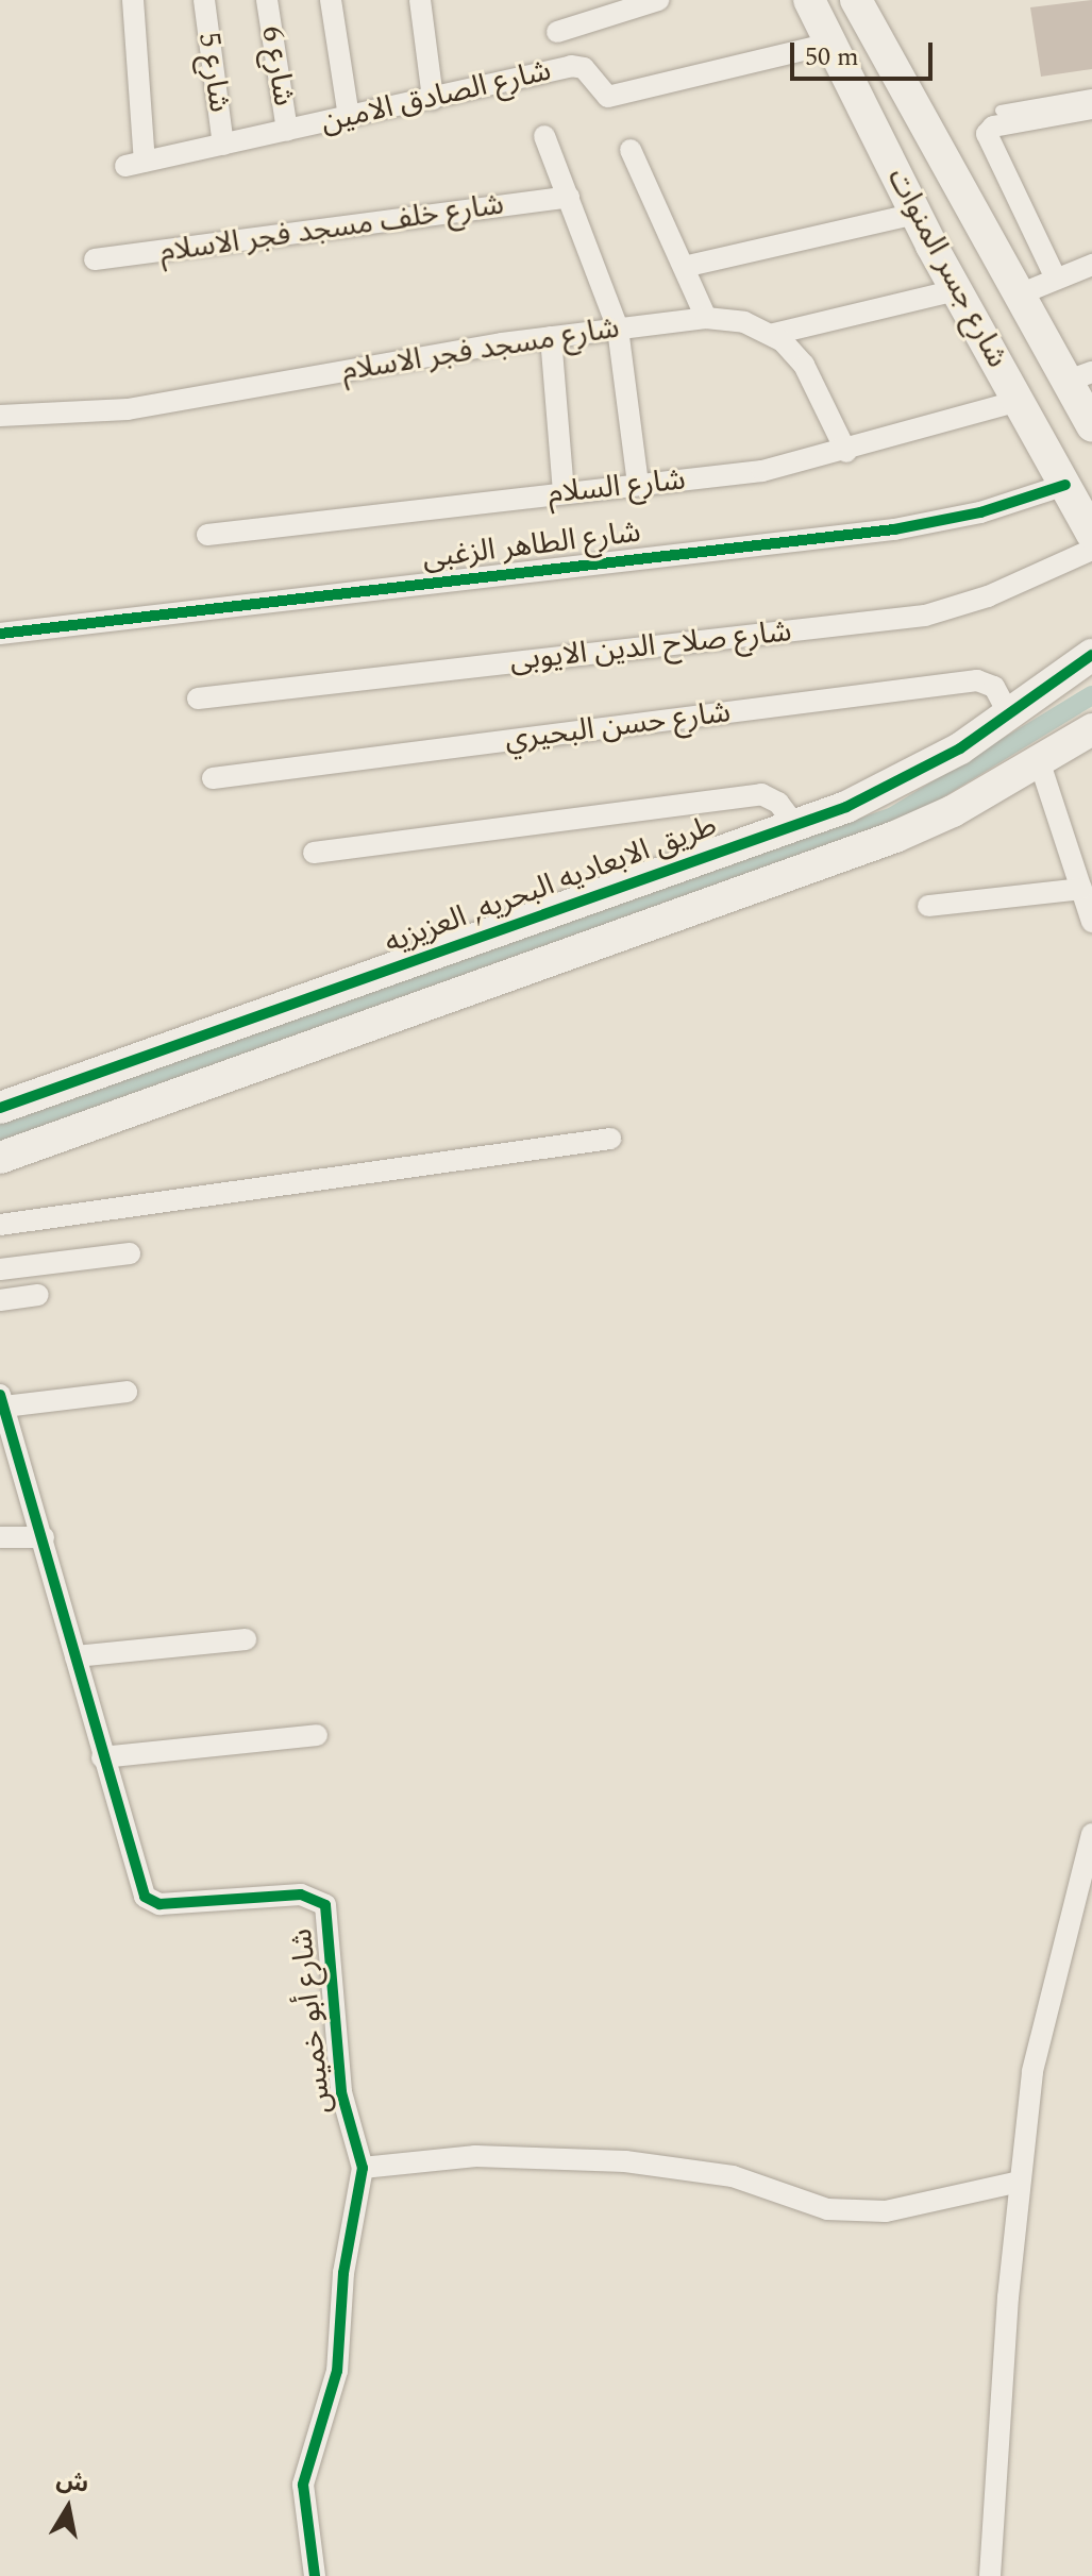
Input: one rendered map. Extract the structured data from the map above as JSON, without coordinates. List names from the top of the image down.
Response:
{
  "streets": {
    "street": [
      "شارع 6",
      "شارع 5",
      "شارع الصادق الامين",
      "شارع خلف مسجد فجر الاسلام",
      "شارع جسر المنوات",
      "شارع مسجد فجر الاسلام",
      "شارع السلام",
      "شارع الطاهر الزغبى",
      "شارع صلاح الدين الايوبى",
      "شارع حسن البحيري",
      "طريق الابعاديه البحريه, العزيزيه",
      "شارع أبو خميس"
    ]
  },
  "crossings": [
    ["شارع 6", "شارع الصادق الامين"],
    ["شارع 5", "شارع الصادق الامين"],
    ["شارع الصادق الامين", "شارع جسر المنوات"],
    ["شارع جسر المنوات", "شارع مسجد فجر الاسلام"],
    ["شارع جسر المنوات", "شارع السلام"],
    ["شارع جسر المنوات", "شارع الطاهر الزغبى"],
    ["شارع حسن البحيري", "طريق الابعاديه البحريه, العزيزيه"]
  ],
  "scale_bar": "50 m",
  "north": "top"
}
